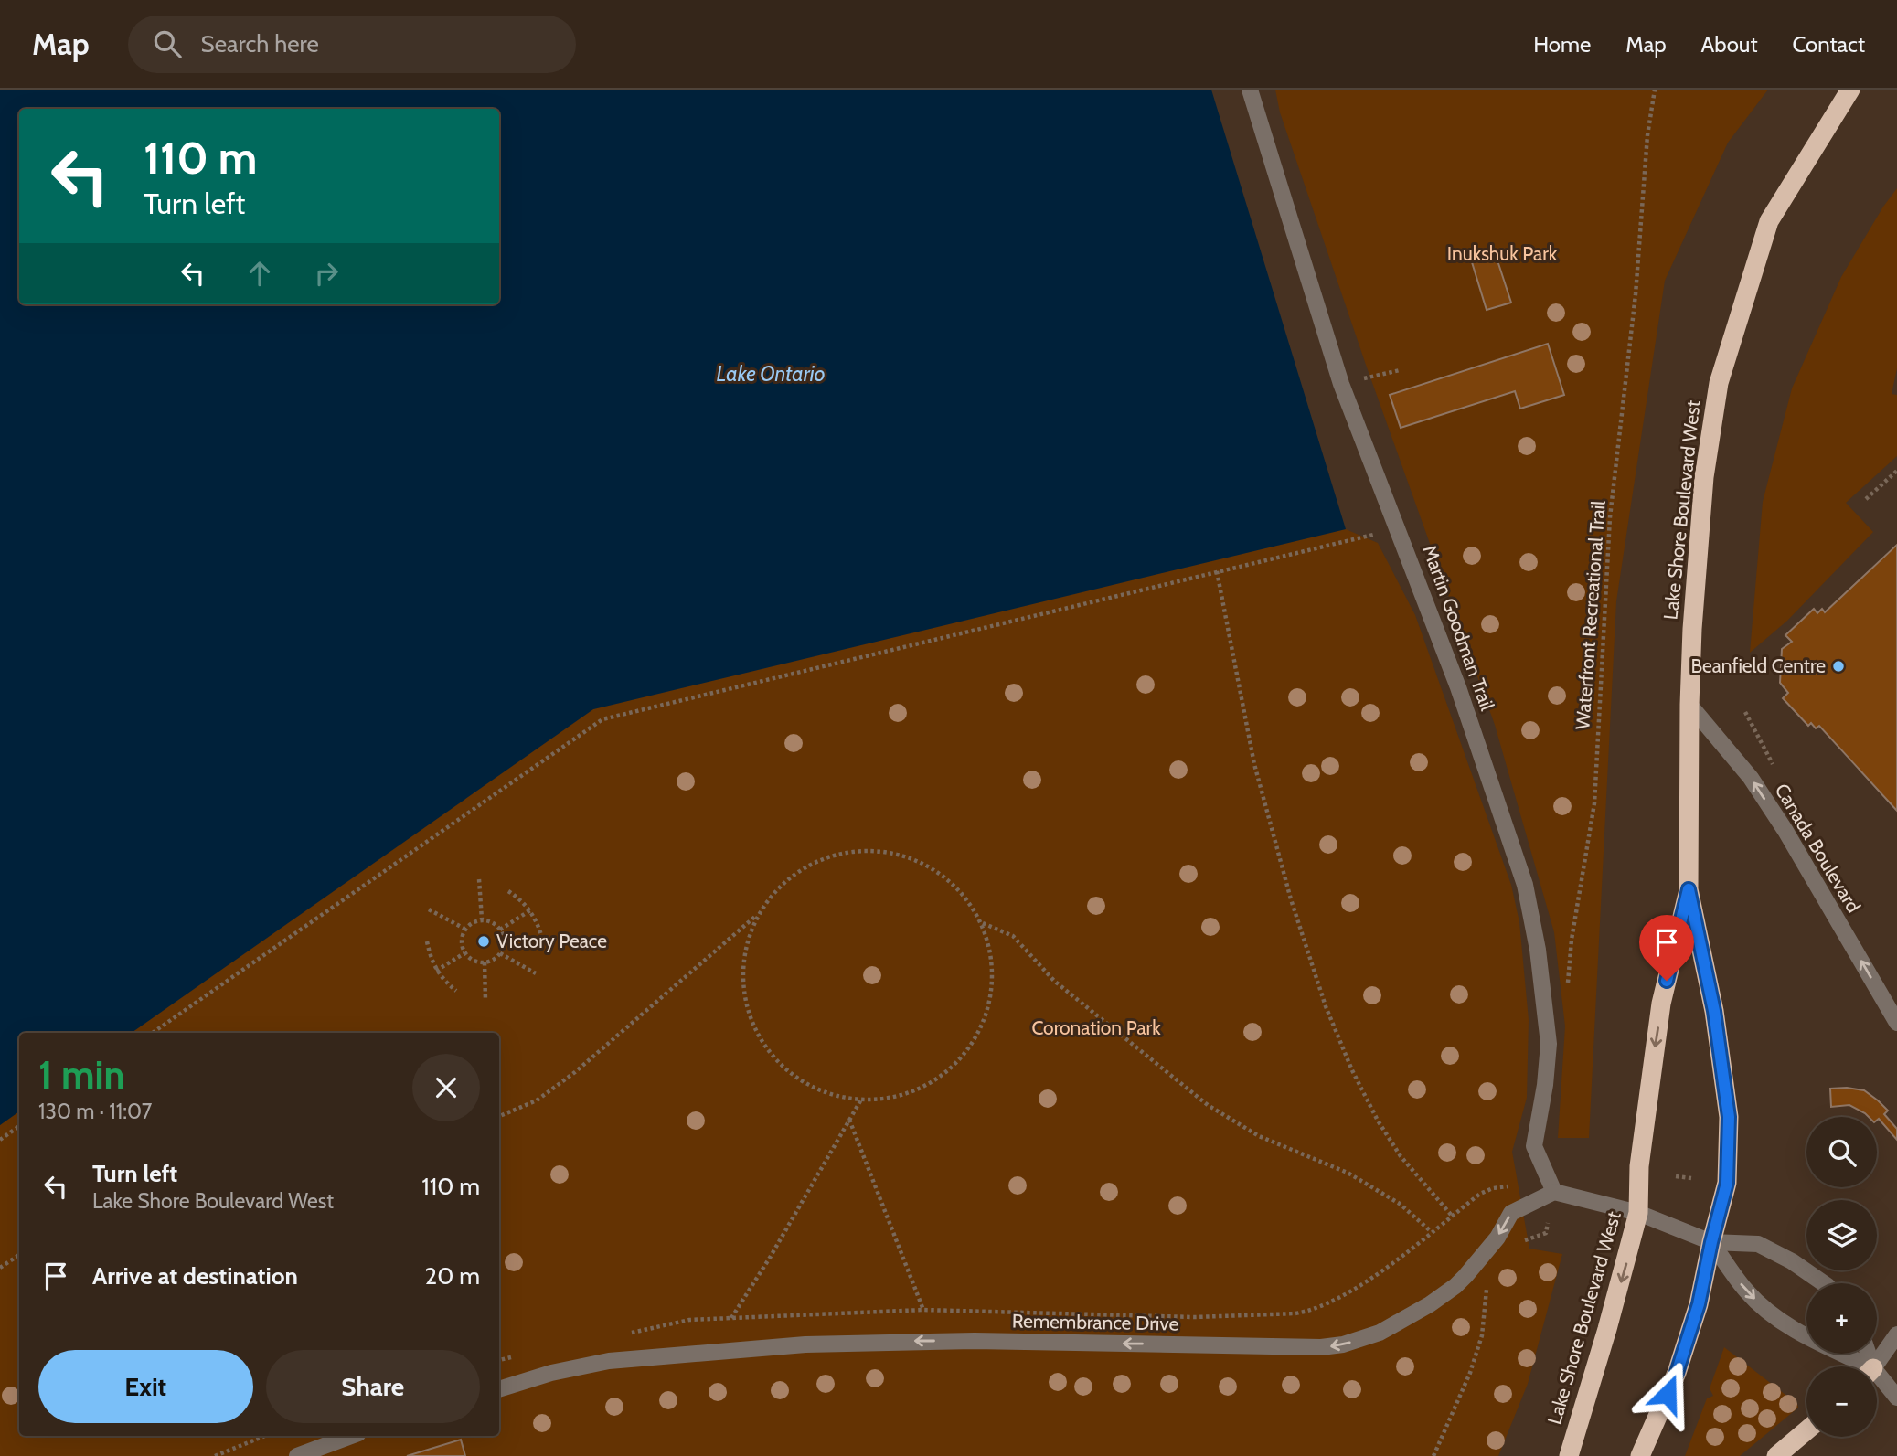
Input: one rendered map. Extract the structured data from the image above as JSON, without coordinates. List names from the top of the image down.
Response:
{
  "streets": {
    "highway": ["Lake Shore Boulevard West"],
    "street": ["Martin Goodman Trail", "Canada Boulevard", "Remembrance Drive"],
    "path": ["Waterfront Recreational Trail"]
  },
  "crossings": [
    ["Lake Shore Boulevard West", "Canada Boulevard"],
    ["Martin Goodman Trail", "Remembrance Drive"]
  ],
  "one_way": ["Canada Boulevard", "Remembrance Drive"],
  "water": ["Lake Ontario"],
  "parks": ["Inukshuk Park", "Coronation Park"],
  "places": ["Beanfield Centre", "Victory Peace"],
  "page": {
    "header": "Map",
    "search": "Search here",
    "nav": [
      "Home",
      "Map",
      "About",
      "Contact"
    ],
    "turn": ["110 m", "Turn left"],
    "heading": ["1 min", "130 m · 11:07"],
    "map_buttons": ["+", "−"],
    "list": [
      {
        "name": "Turn left",
        "note": "Lake Shore Boulevard West",
        "value": "110 m"
      },
      {
        "name": "Arrive at destination",
        "value": "20 m"
      }
    ],
    "buttons": ["Exit", "Share"]
  }
}
